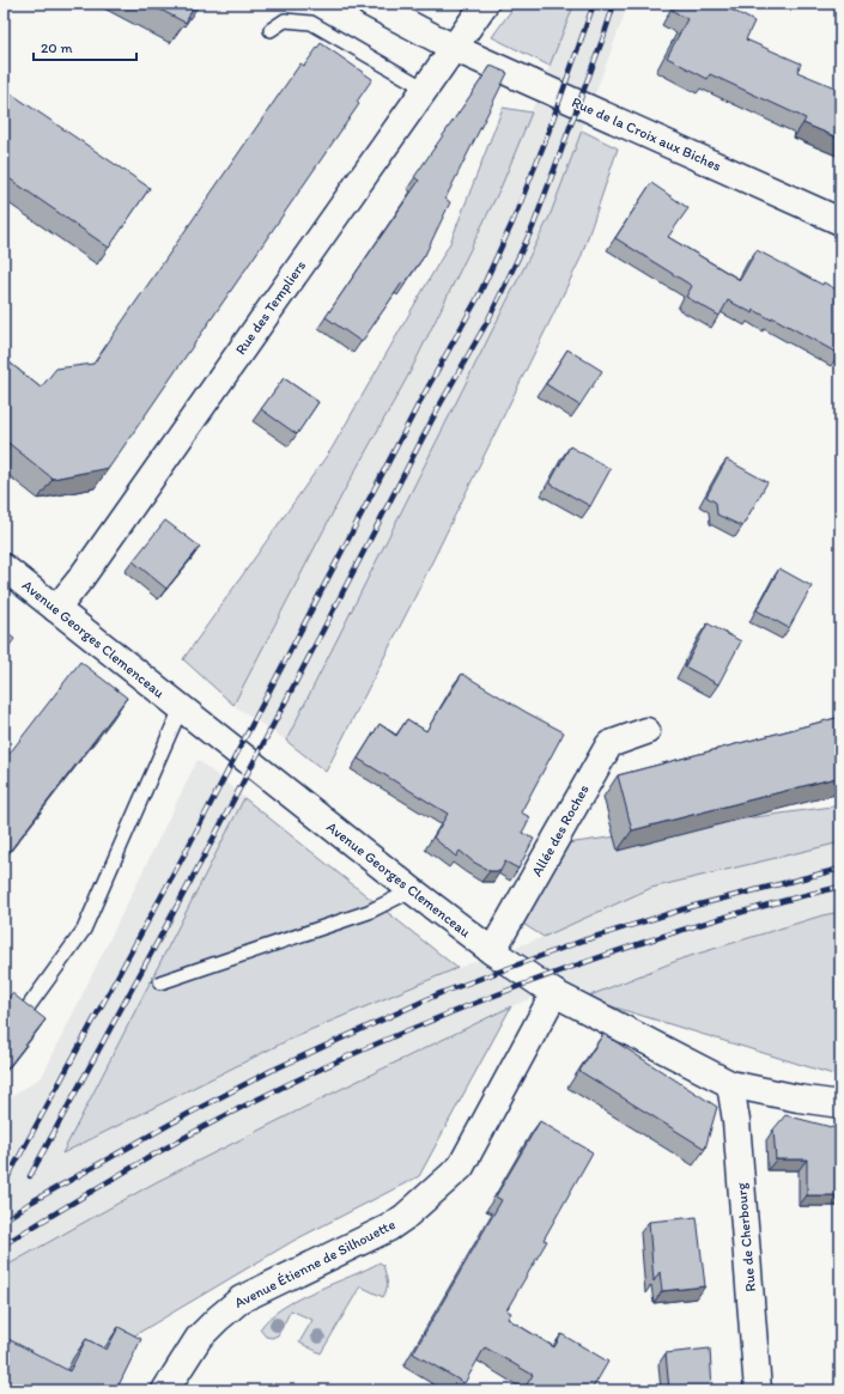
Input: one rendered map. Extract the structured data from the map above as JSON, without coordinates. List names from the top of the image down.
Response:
{
  "streets": {
    "street": [
      "Rue de la Croix aux Biches",
      "Rue des Templiers",
      "Avenue Georges Clemenceau",
      "Allée des Roches",
      "Rue de Cherbourg",
      "Avenue Étienne de Silhouette"
    ]
  },
  "crossings": [
    ["Rue de la Croix aux Biches", "Rue des Templiers"],
    ["Rue des Templiers", "Avenue Georges Clemenceau"],
    ["Avenue Georges Clemenceau", "Allée des Roches"],
    ["Avenue Georges Clemenceau", "Rue de Cherbourg"],
    ["Avenue Georges Clemenceau", "Avenue Étienne de Silhouette"]
  ],
  "scale_bar": "20 m"
}
